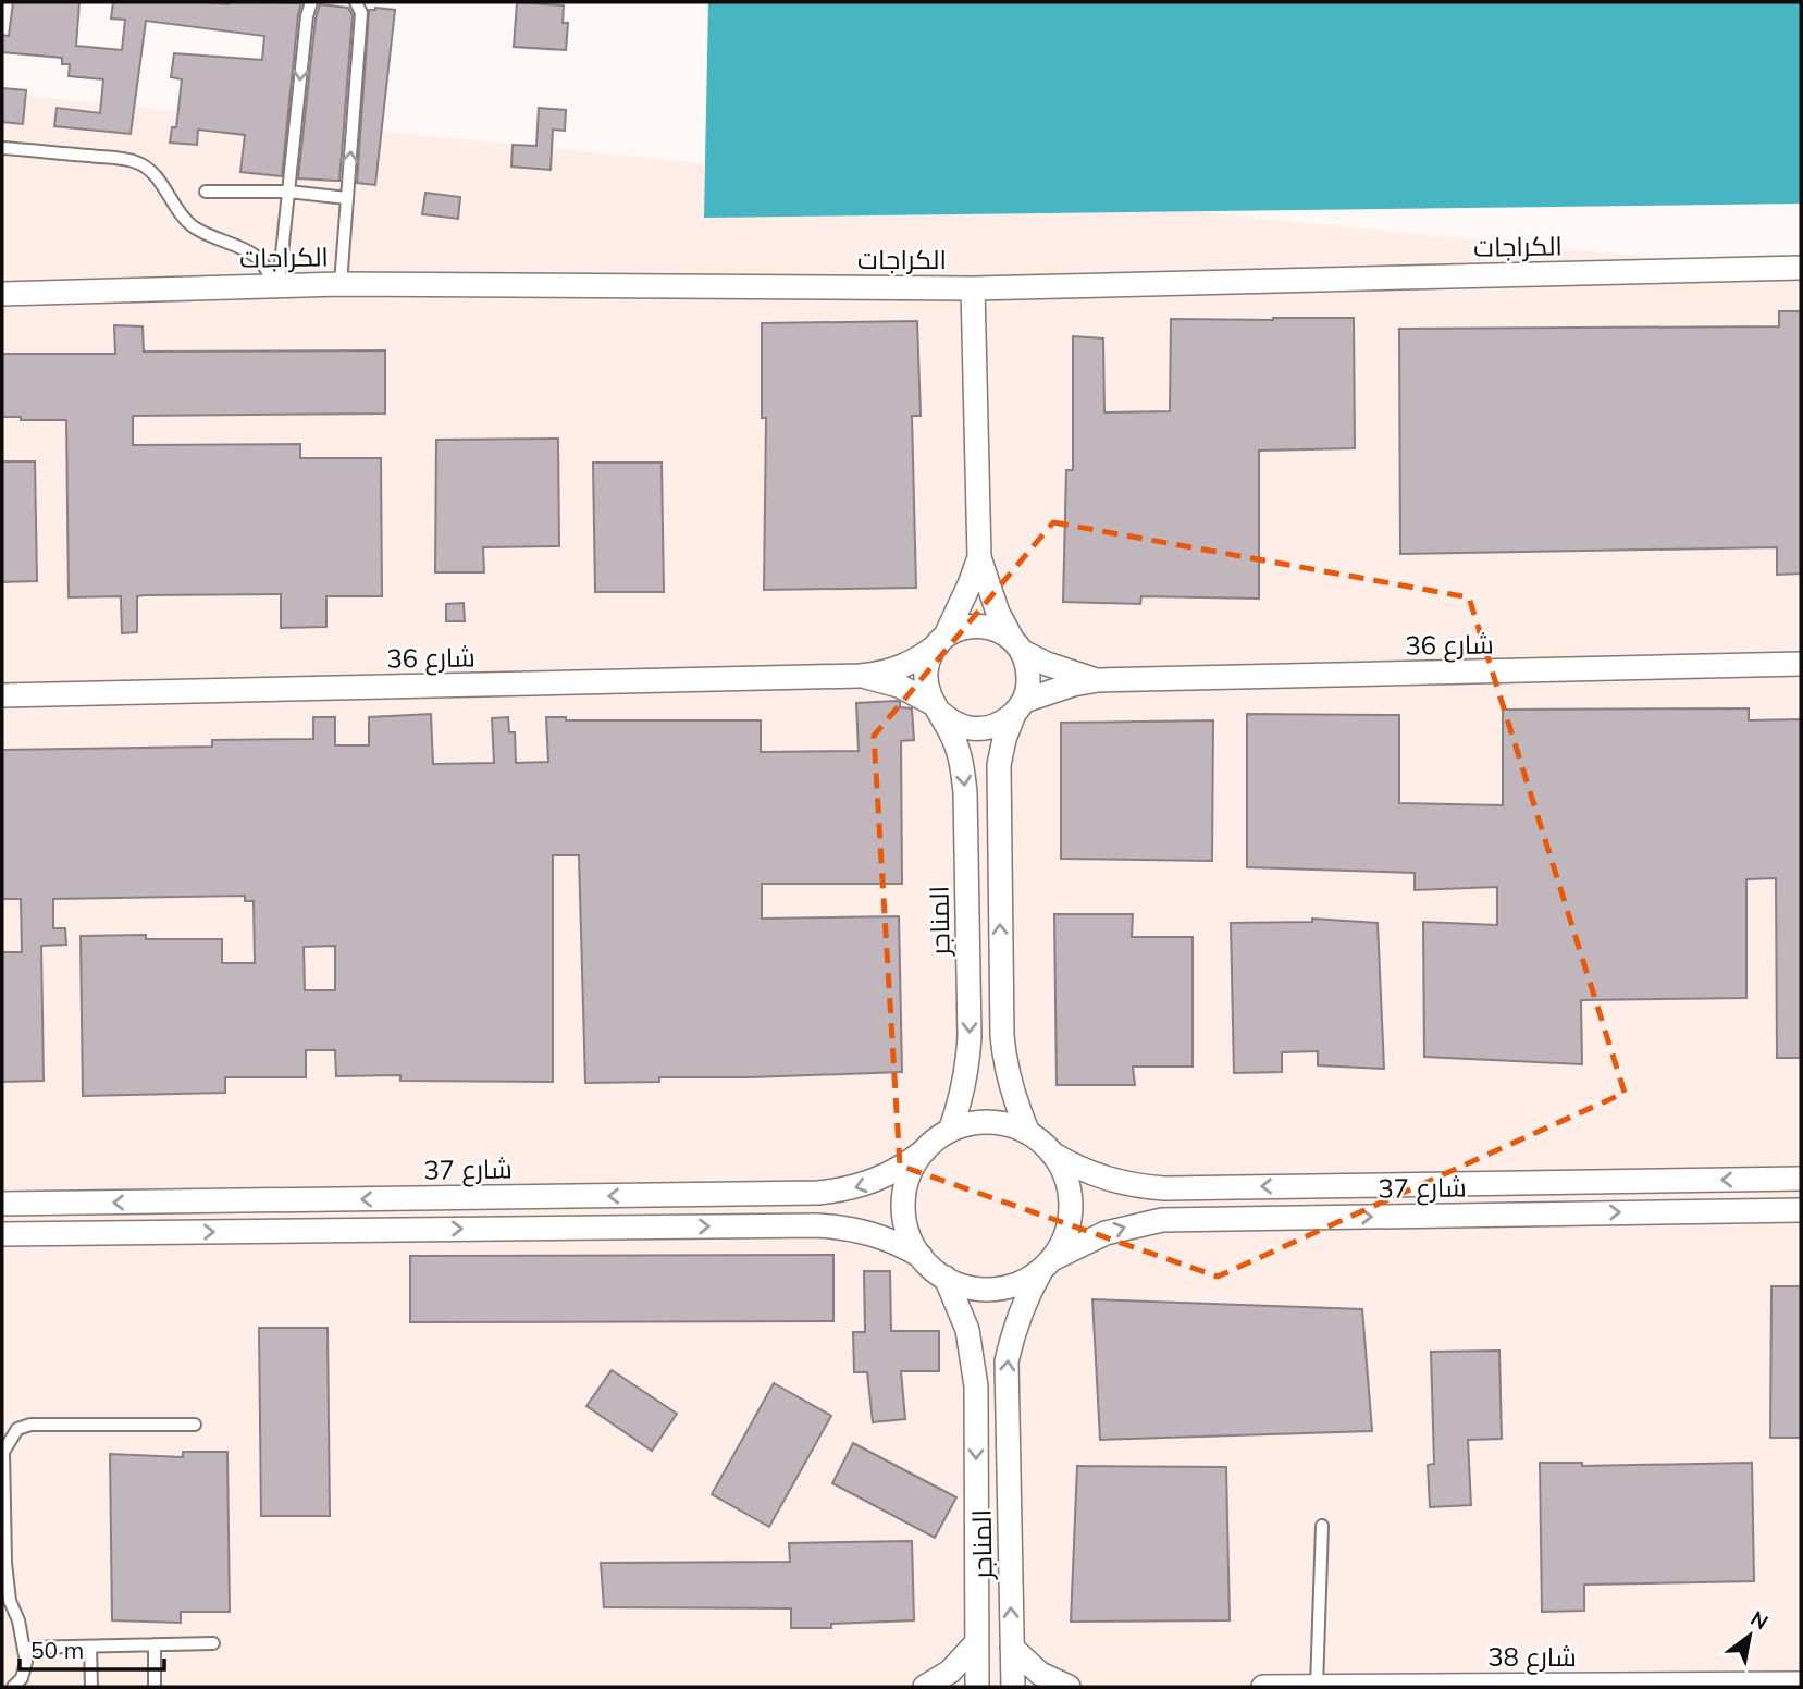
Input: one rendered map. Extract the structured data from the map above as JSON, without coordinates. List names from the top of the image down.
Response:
{
  "streets": {
    "street": [
      "الكراجات",
      "شارع 36",
      "المناجر",
      "شارع 37",
      "شارع 38"
    ]
  },
  "crossings": [
    ["شارع 36", "المناجر"],
    ["المناجر", "شارع 37"]
  ],
  "scale_bar": "50 m",
  "north": "top right"
}
